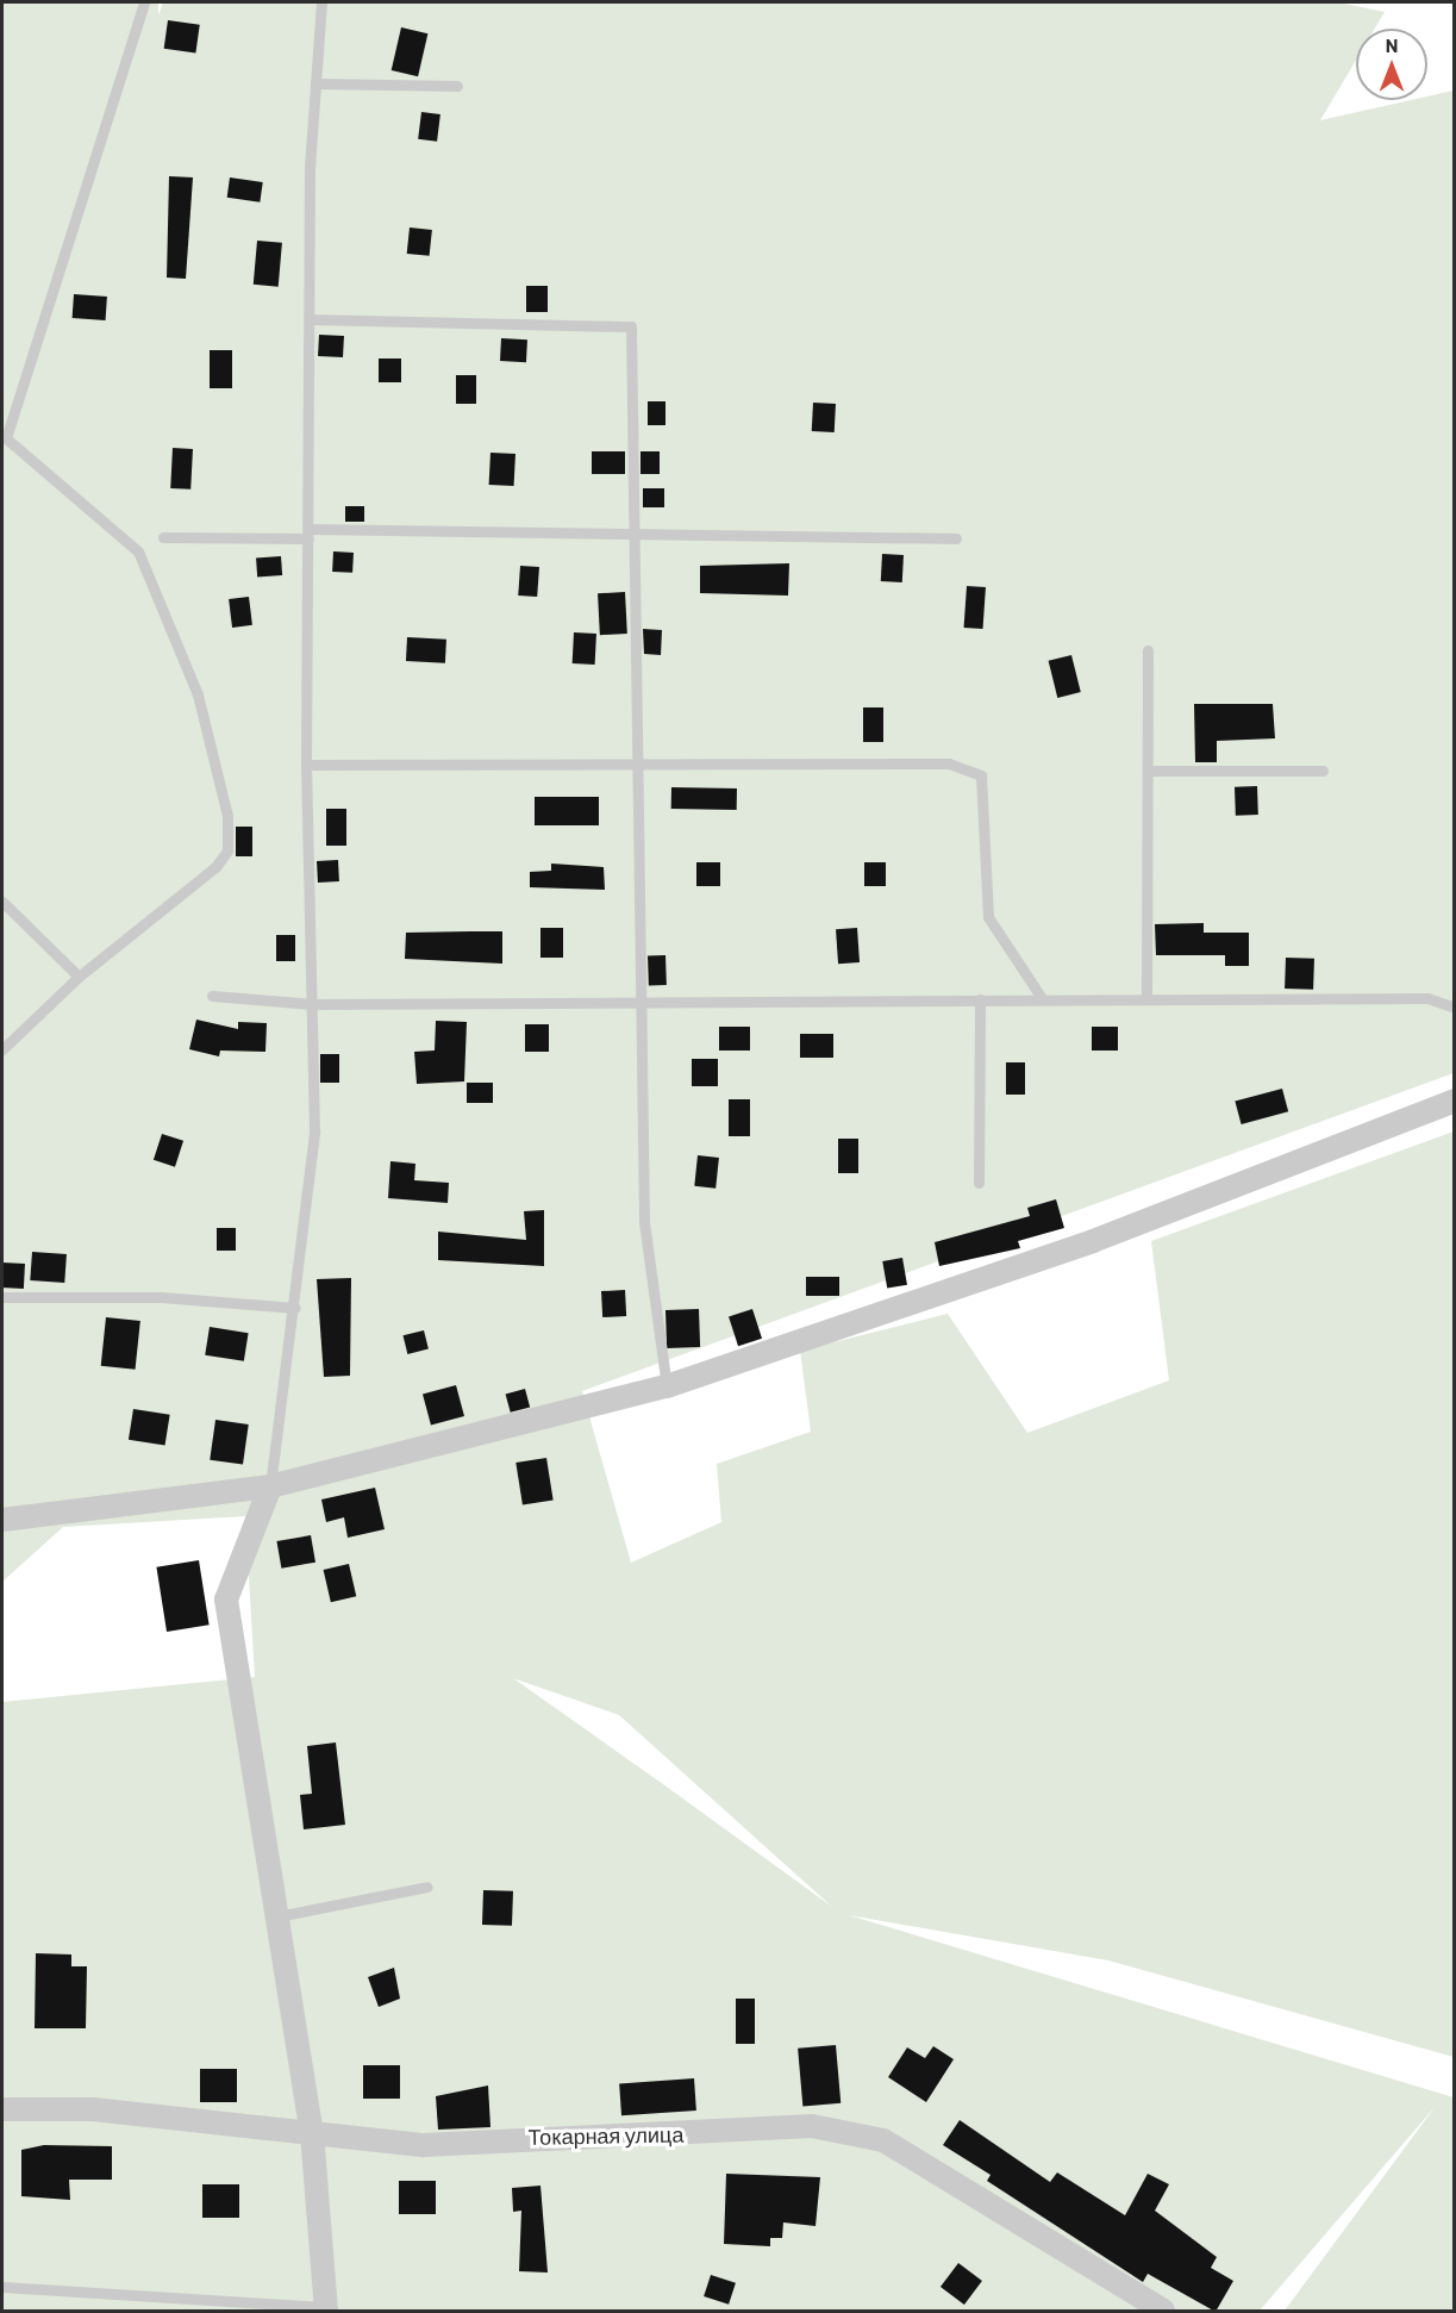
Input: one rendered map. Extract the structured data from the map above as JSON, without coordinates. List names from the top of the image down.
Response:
{
  "streets": {
    "street": ["Токарная улица"]
  },
  "north": "top"
}
